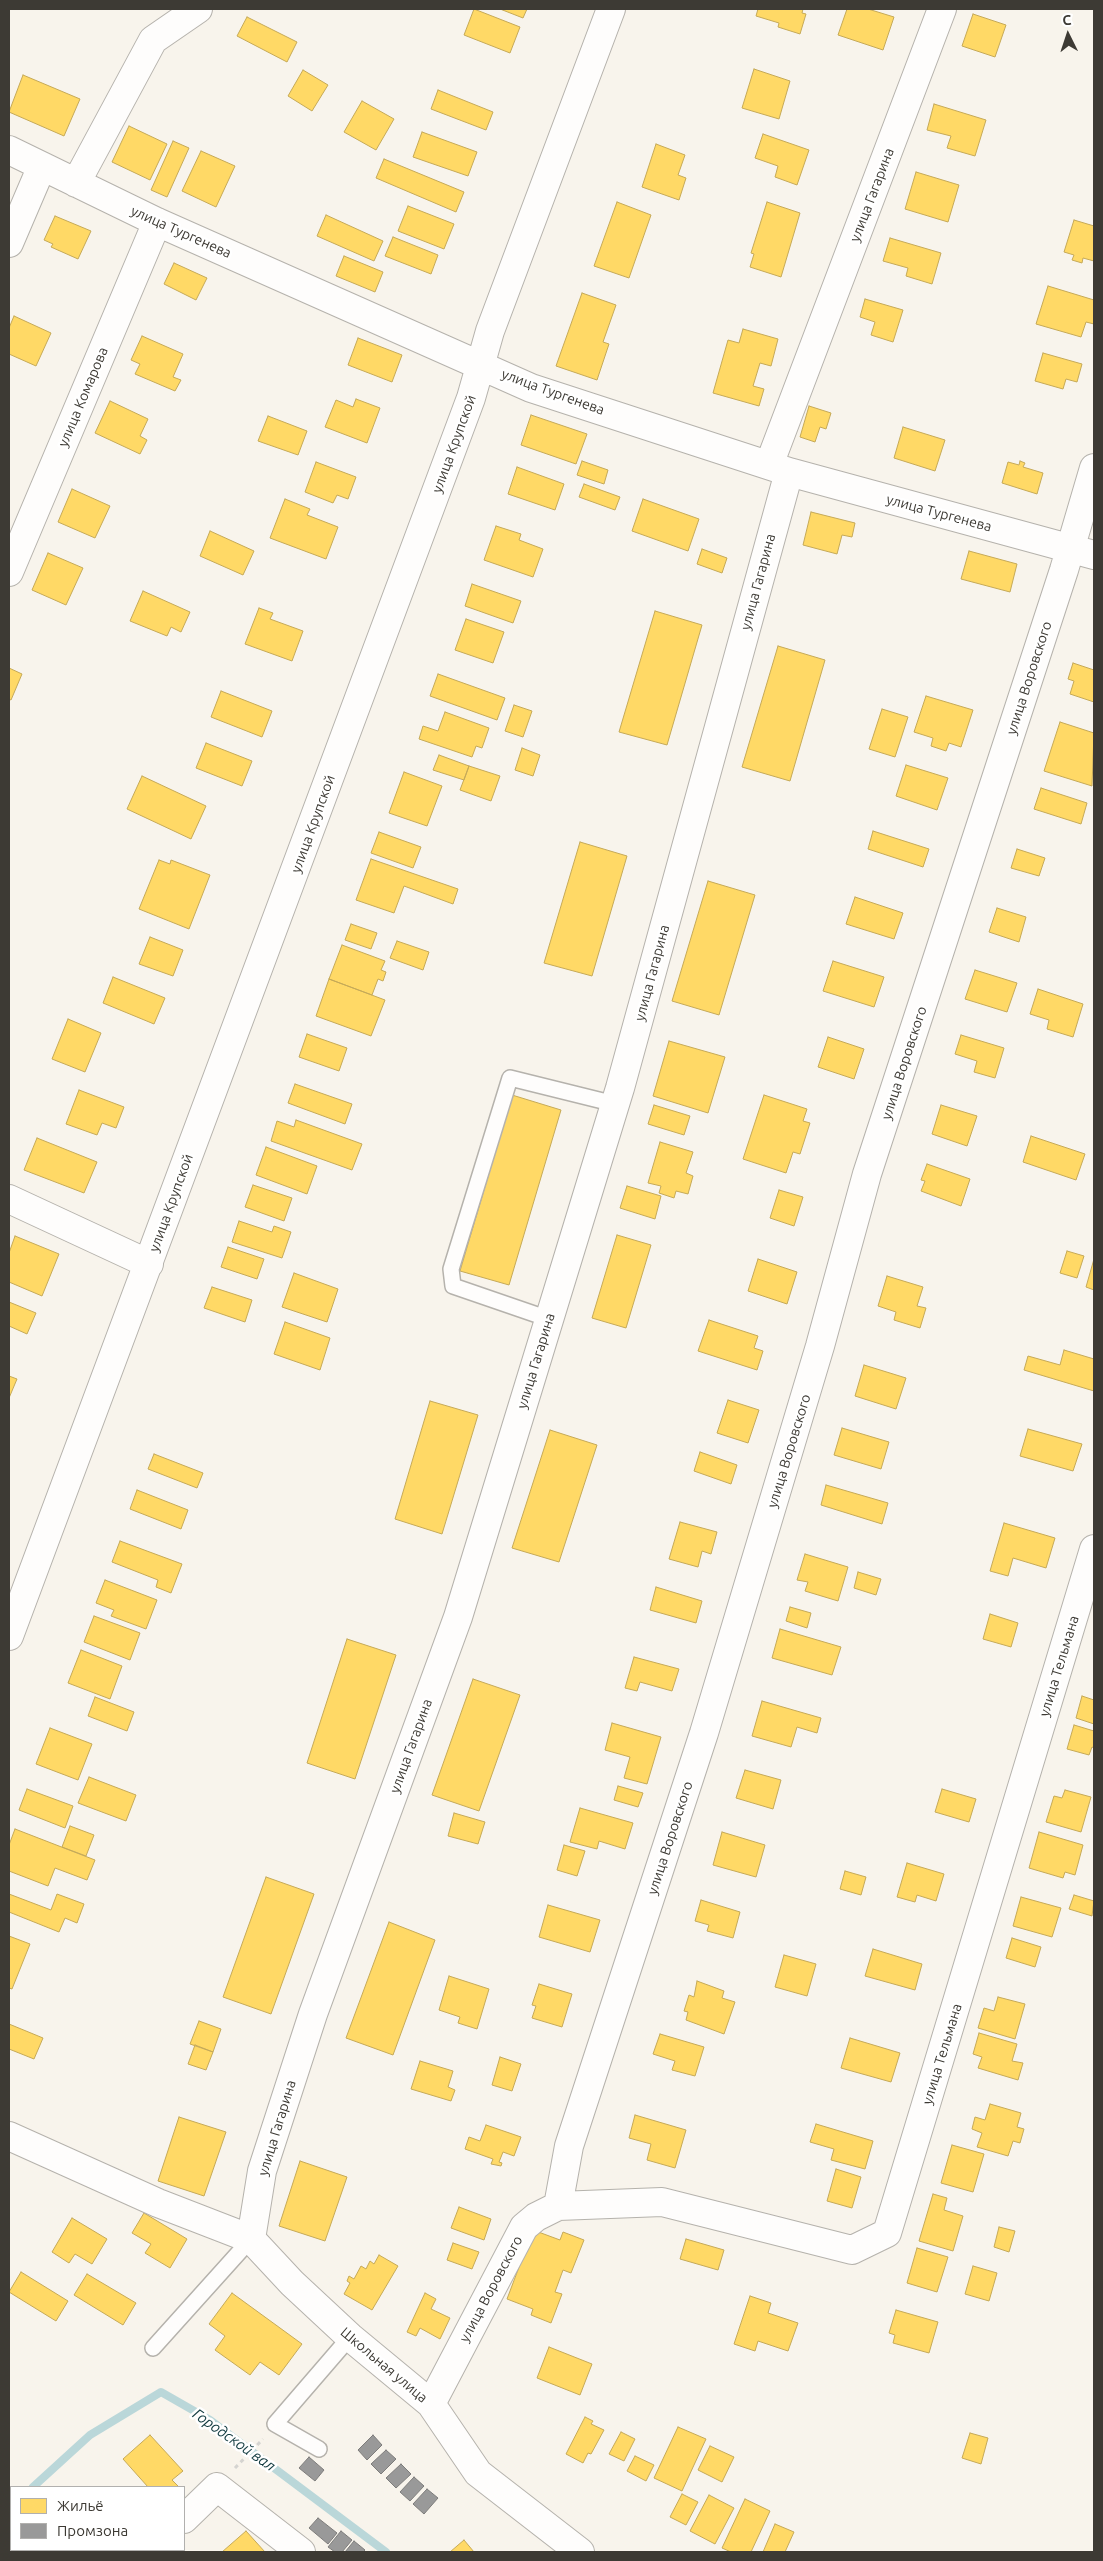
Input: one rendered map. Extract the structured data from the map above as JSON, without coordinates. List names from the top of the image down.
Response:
{
  "streets": {
    "street": [
      "улица Гагарина",
      "улица Тургенева",
      "улица Комарова",
      "улица Крупской",
      "улица Воровского",
      "улица Тельмана",
      "Школьная улица"
    ]
  },
  "crossings": [
    ["улица Гагарина", "улица Тургенева"],
    ["улица Гагарина", "Школьная улица"],
    ["улица Тургенева", "улица Комарова"],
    ["улица Тургенева", "улица Крупской"],
    ["улица Тургенева", "улица Воровского"],
    ["улица Воровского", "улица Тельмана"],
    ["улица Воровского", "Школьная улица"]
  ],
  "water": ["Городской вал"],
  "legend": ["Жильё", "Промзона"],
  "north": "top"
}
